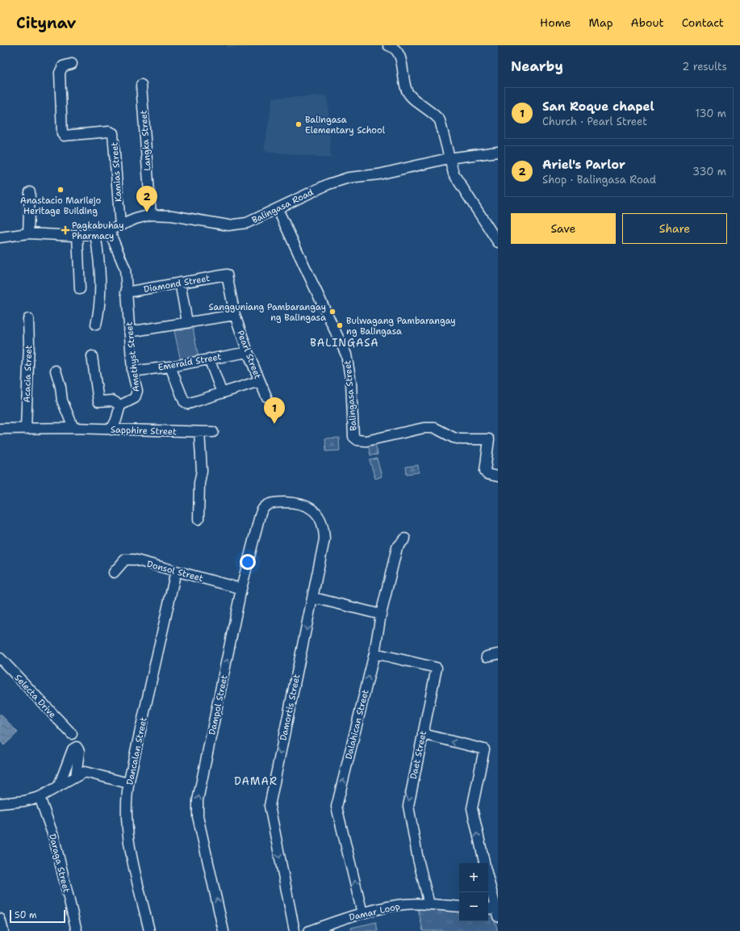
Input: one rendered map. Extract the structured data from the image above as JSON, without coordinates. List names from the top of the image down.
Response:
{
  "streets": {
    "street": [
      "Langka Street",
      "Kamias Street",
      "Balingasa Road",
      "Diamond Street",
      "Pearl Street",
      "Amethyst Street",
      "Emerald Street",
      "Acacia Street",
      "Balingasa Street",
      "Sapphire Street",
      "Donsol Street",
      "Selecta Drive",
      "Dampol Street",
      "Damortis Street",
      "Dalahican Street",
      "Dancalan Street",
      "Daet Street",
      "Daraga Street",
      "Damar Loop"
    ]
  },
  "crossings": [
    ["Langka Street", "Balingasa Road"],
    ["Kamias Street", "Balingasa Road"],
    ["Balingasa Road", "Amethyst Street"],
    ["Balingasa Road", "Balingasa Street"],
    ["Diamond Street", "Pearl Street"],
    ["Diamond Street", "Amethyst Street"],
    ["Pearl Street", "Emerald Street"],
    ["Amethyst Street", "Emerald Street"],
    ["Acacia Street", "Sapphire Street"],
    ["Donsol Street", "Dampol Street"],
    ["Donsol Street", "Dancalan Street"],
    ["Dampol Street", "Damortis Street"],
    ["Dalahican Street", "Daet Street"],
    ["Dalahican Street", "Damar Loop"],
    ["Daet Street", "Damar Loop"]
  ],
  "one_way": [
    "Dampol Street",
    "Damortis Street",
    "Dalahican Street",
    "Daet Street"
  ],
  "districts": ["BALINGASA", "DAMAR"],
  "places": {
    "other": [
      "Balingasa Elementary School",
      "Anastacio Marilejo Heritage Building",
      "Sangguniang Pambarangay ng Balingasa",
      "Bulwagang Pambarangay ng Balingasa"
    ],
    "health": ["Pagkabuhay Pharmacy"]
  },
  "scale_bar": "50 m",
  "page": {
    "header": "Citynav",
    "nav": [
      "Home",
      "Map",
      "About",
      "Contact"
    ],
    "heading": ["Nearby", "2 results"],
    "list": [
      {
        "mark": "1",
        "name": "San Roque chapel",
        "note": "Church · Pearl Street",
        "value": "130 m"
      },
      {
        "mark": "2",
        "name": "Ariel's Parlor",
        "note": "Shop · Balingasa Road",
        "value": "330 m"
      }
    ],
    "pins": ["2", "1"],
    "buttons": ["Save", "Share"],
    "map_buttons": ["+", "−"],
    "scale": "50 m"
  }
}
